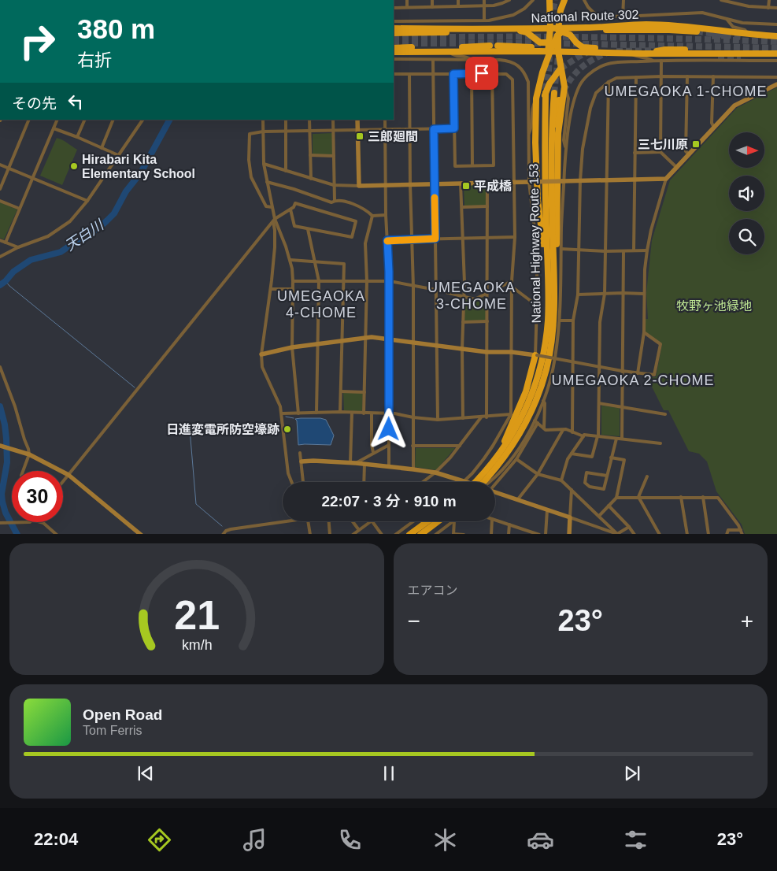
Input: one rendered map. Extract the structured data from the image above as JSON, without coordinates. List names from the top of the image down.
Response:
{
  "streets": {
    "highway": ["National Route 302", "National Highway Route 153"]
  },
  "districts": [
    "UMEGAOKA 1-CHOME",
    "UMEGAOKA 3-CHOME",
    "UMEGAOKA 4-CHOME",
    "UMEGAOKA 2-CHOME"
  ],
  "water": ["天白川"],
  "parks": ["牧野ヶ池緑地"],
  "places": {
    "transit": ["三郎廻間", "三七川原", "平成橋"],
    "other": ["Hirabari Kita Elementary School", "日進変電所防空壕跡"]
  },
  "north": "right",
  "page": {
    "turn": ["380 m", "右折"],
    "then": "その先",
    "limit": "30",
    "trip": "22:07 · 3 分 · 910 m",
    "tile": "エアコン",
    "heat": ["−", "23°", "+"],
    "song": ["Open Road", "Tom Ferris"],
    "tabs": ["22:04", "23°"],
    "gauge": ["21", "km/h"]
  }
}
